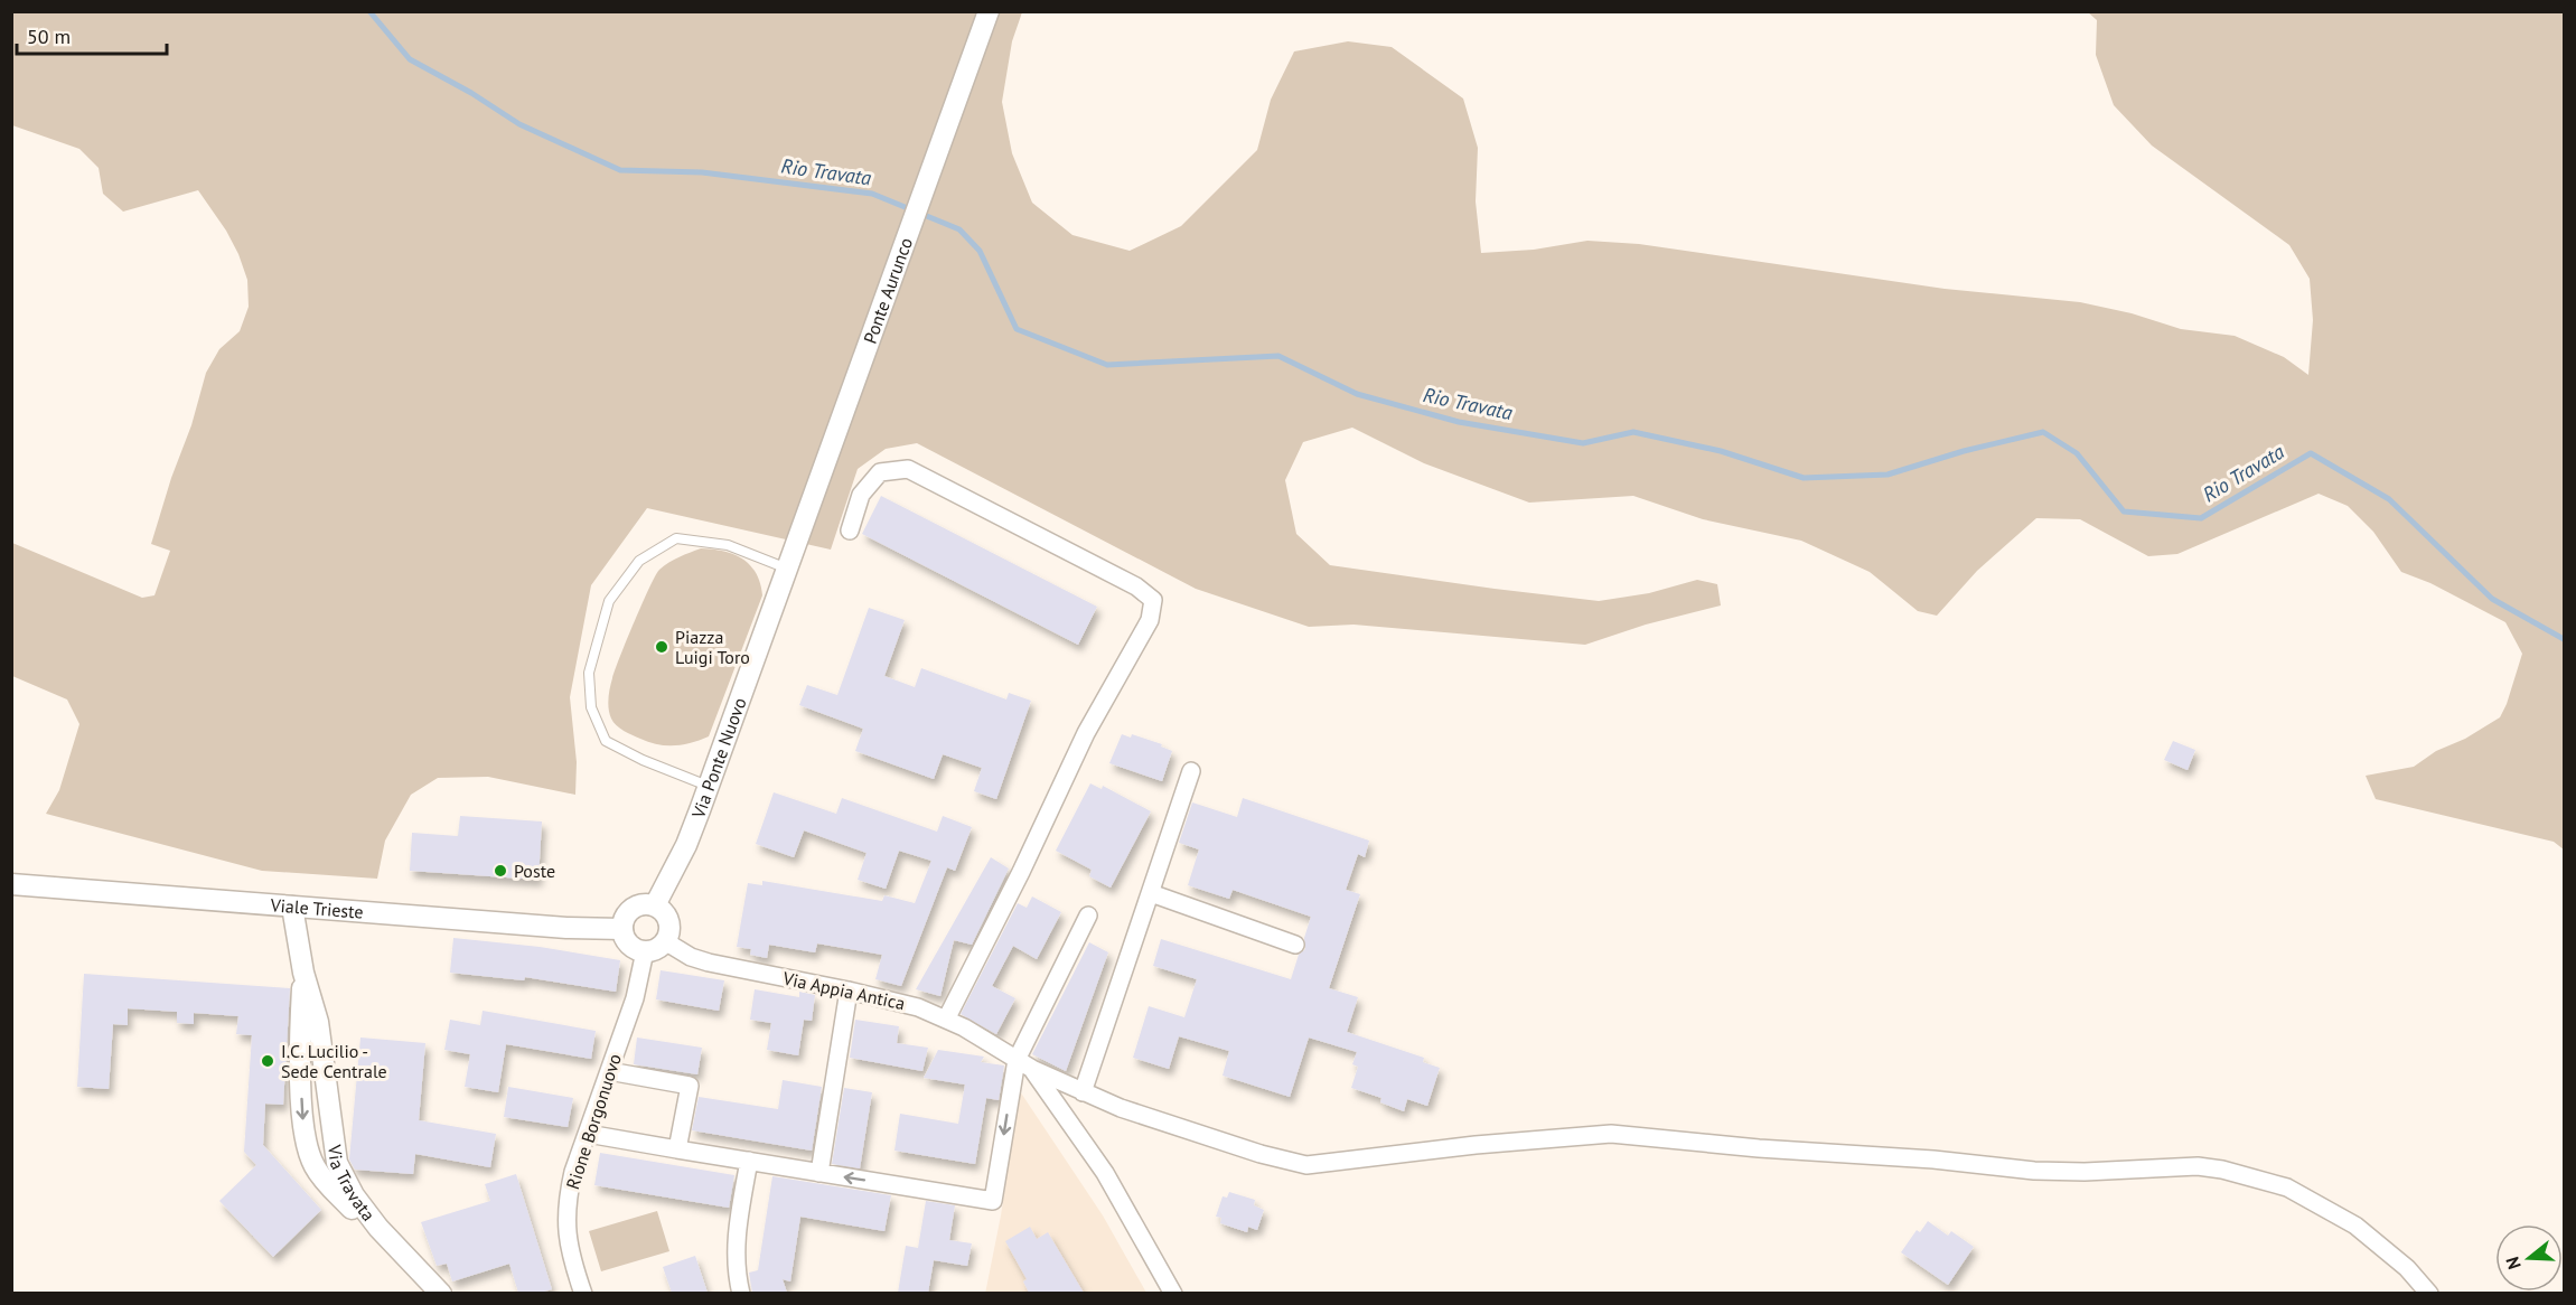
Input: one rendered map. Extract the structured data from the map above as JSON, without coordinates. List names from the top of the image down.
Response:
{
  "streets": {
    "street": [
      "Ponte Aurunco",
      "Via Ponte Nuovo",
      "Viale Trieste",
      "Via Appia Antica",
      "Rione Borgonuovo",
      "Via Travata"
    ]
  },
  "crossings": [
    ["Ponte Aurunco", "Via Ponte Nuovo"],
    ["Via Ponte Nuovo", "Viale Trieste"],
    ["Via Ponte Nuovo", "Via Appia Antica"],
    ["Via Ponte Nuovo", "Rione Borgonuovo"],
    ["Viale Trieste", "Via Appia Antica"],
    ["Viale Trieste", "Rione Borgonuovo"],
    ["Viale Trieste", "Via Travata"],
    ["Via Appia Antica", "Rione Borgonuovo"]
  ],
  "water": ["Rio Travata"],
  "places": ["Piazza Luigi Toro", "Poste", "I.C. Lucilio - Sede Centrale"],
  "scale_bar": "50 m",
  "north": "left"
}
